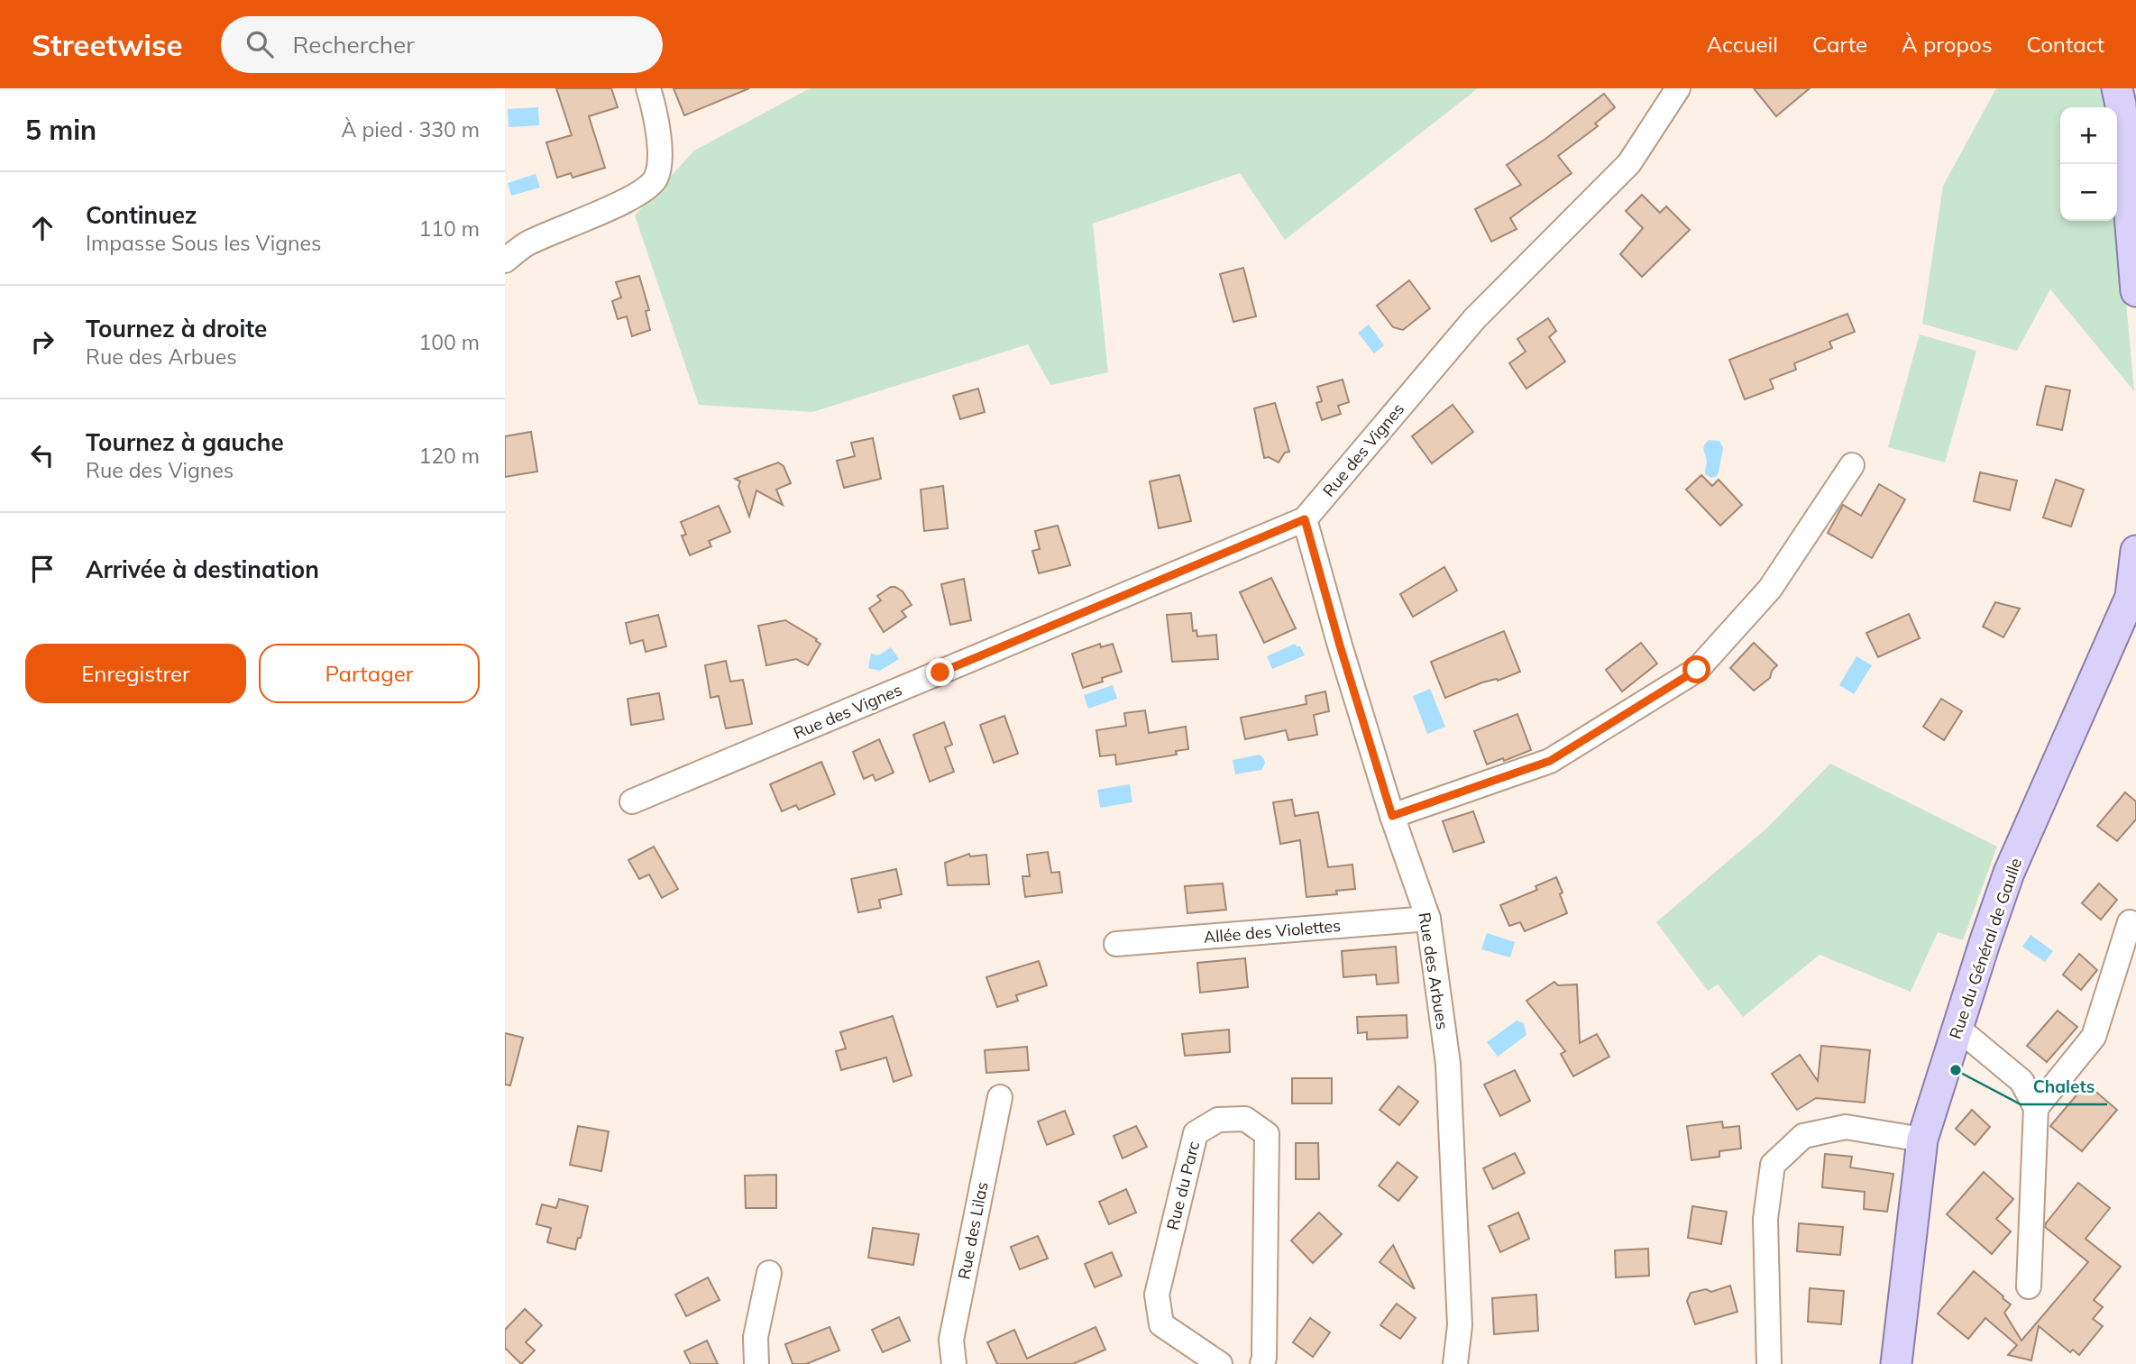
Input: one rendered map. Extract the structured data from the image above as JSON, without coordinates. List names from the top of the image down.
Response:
{
  "streets": {
    "main road": ["Rue du Général de Gaulle"],
    "street": [
      "Rue des Vignes",
      "Allée des Violettes",
      "Rue des Arbues",
      "Rue du Parc",
      "Rue des Lilas"
    ]
  },
  "crossings": [
    ["Rue des Vignes", "Rue des Arbues"],
    ["Allée des Violettes", "Rue des Arbues"]
  ],
  "places": ["Chalets"],
  "page": {
    "header": "Streetwise",
    "search": "Rechercher",
    "nav": [
      "Accueil",
      "Carte",
      "À propos",
      "Contact"
    ],
    "heading": ["5 min", "À pied · 330 m"],
    "map_buttons": ["+", "−"],
    "list": [
      ["Continuez", "Impasse Sous les Vignes", "110 m"],
      ["Tournez à droite", "Rue des Arbues", "100 m"],
      ["Tournez à gauche", "Rue des Vignes", "120 m"],
      "Arrivée à destination"
    ],
    "buttons": ["Enregistrer", "Partager"]
  }
}
